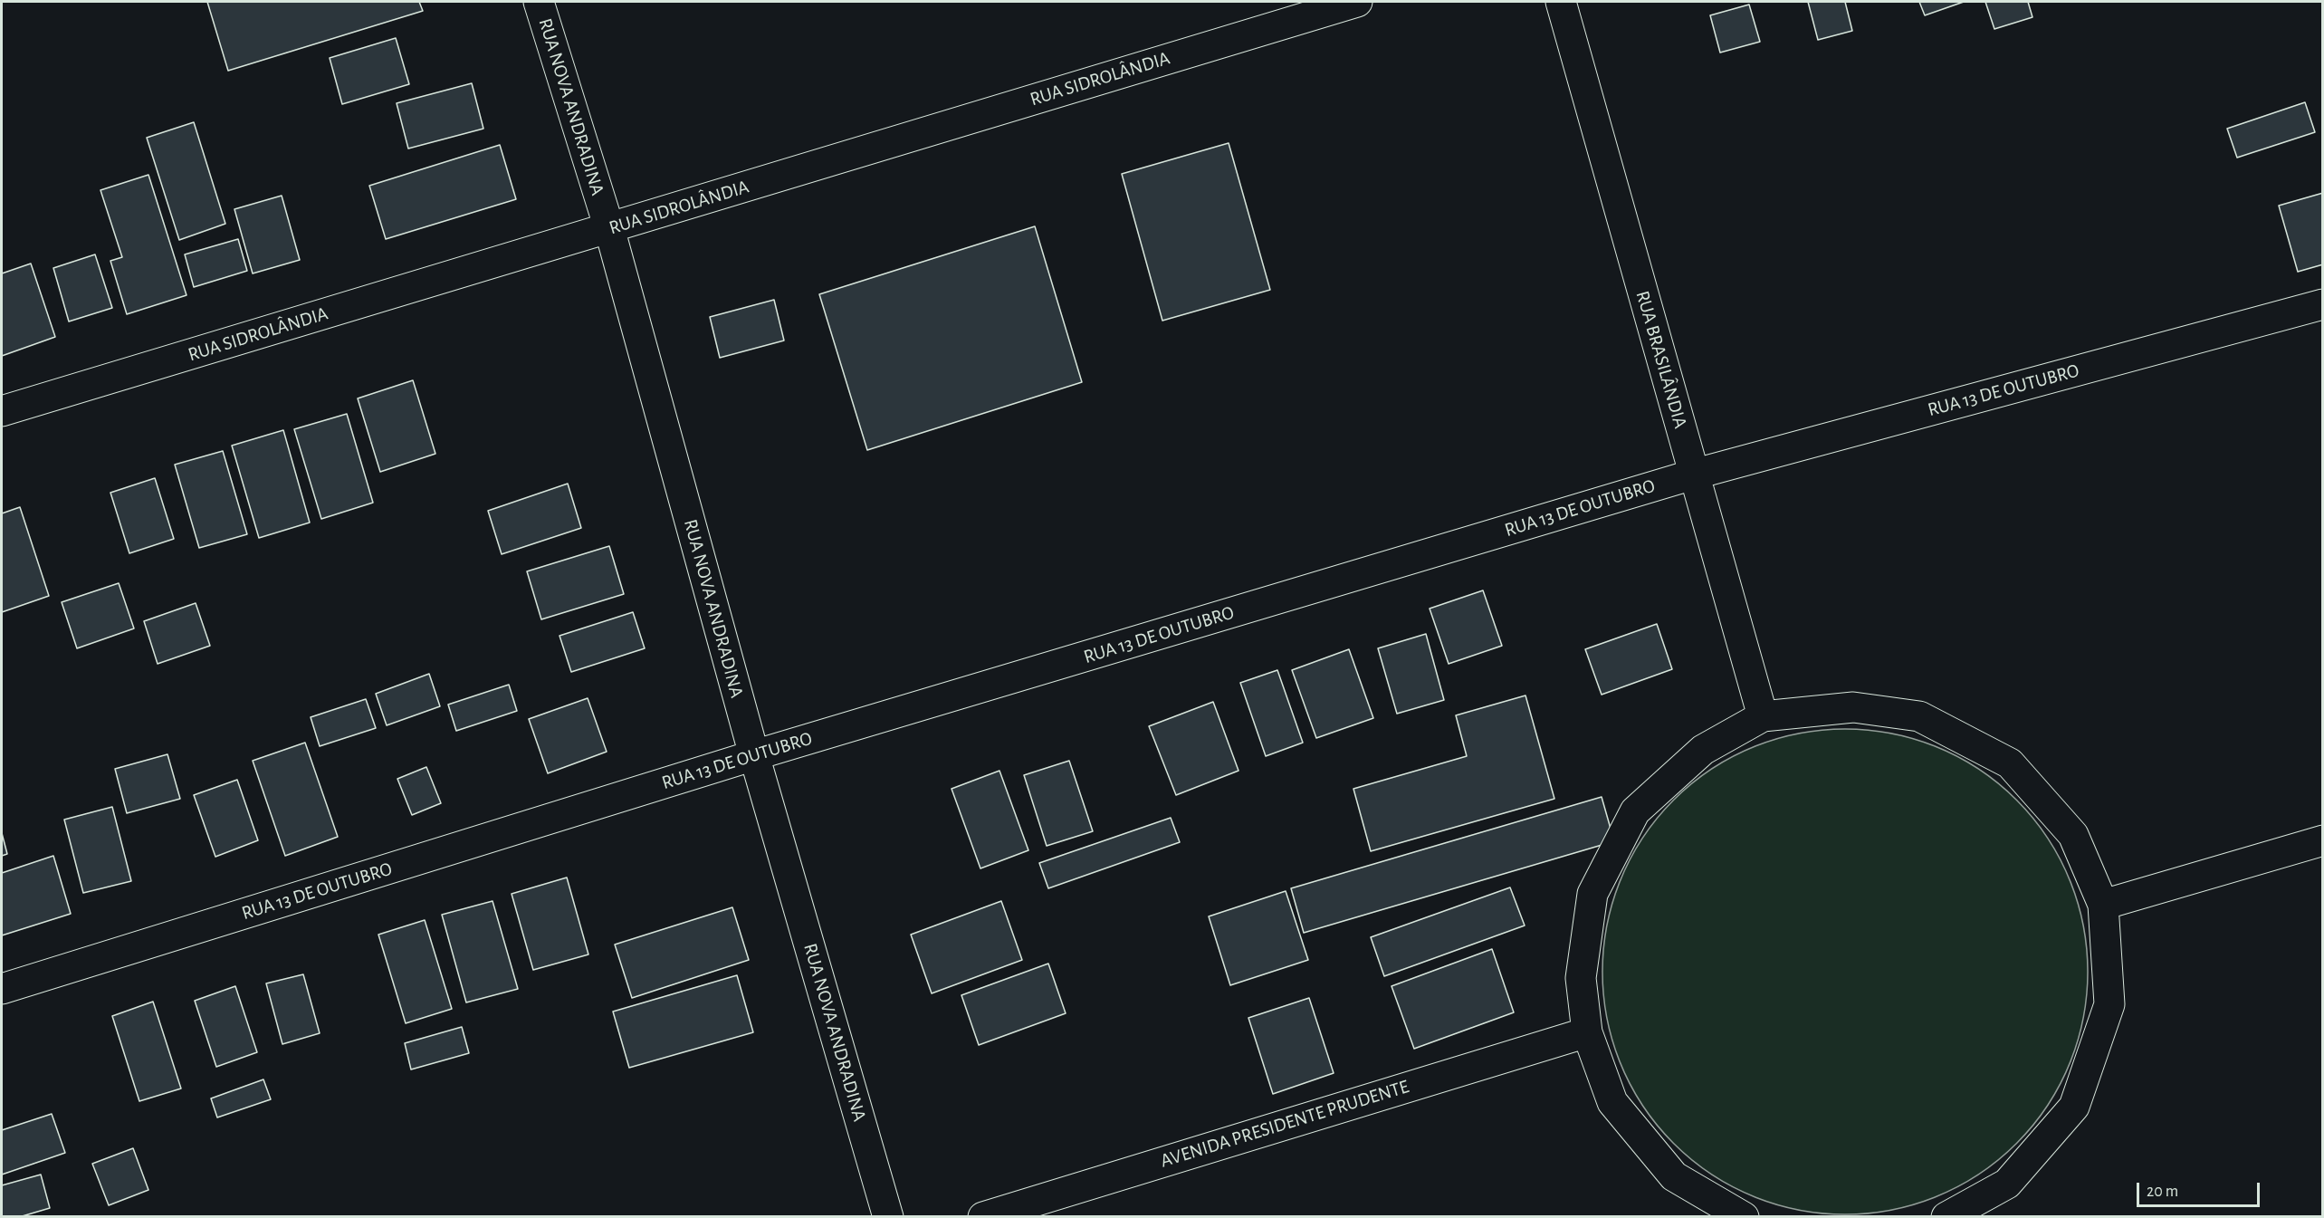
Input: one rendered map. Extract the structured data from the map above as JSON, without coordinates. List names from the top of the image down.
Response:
{
  "streets": {
    "street": [
      "RUA SIDROLÂNDIA",
      "RUA NOVA ANDRADINA",
      "RUA BRASILÂNDIA",
      "RUA 13 DE OUTUBRO",
      "AVENIDA PRESIDENTE PRUDENTE"
    ]
  },
  "crossings": [
    ["RUA SIDROLÂNDIA", "RUA NOVA ANDRADINA"],
    ["RUA NOVA ANDRADINA", "RUA 13 DE OUTUBRO"],
    ["RUA BRASILÂNDIA", "RUA 13 DE OUTUBRO"]
  ],
  "scale_bar": "20 m"
}
